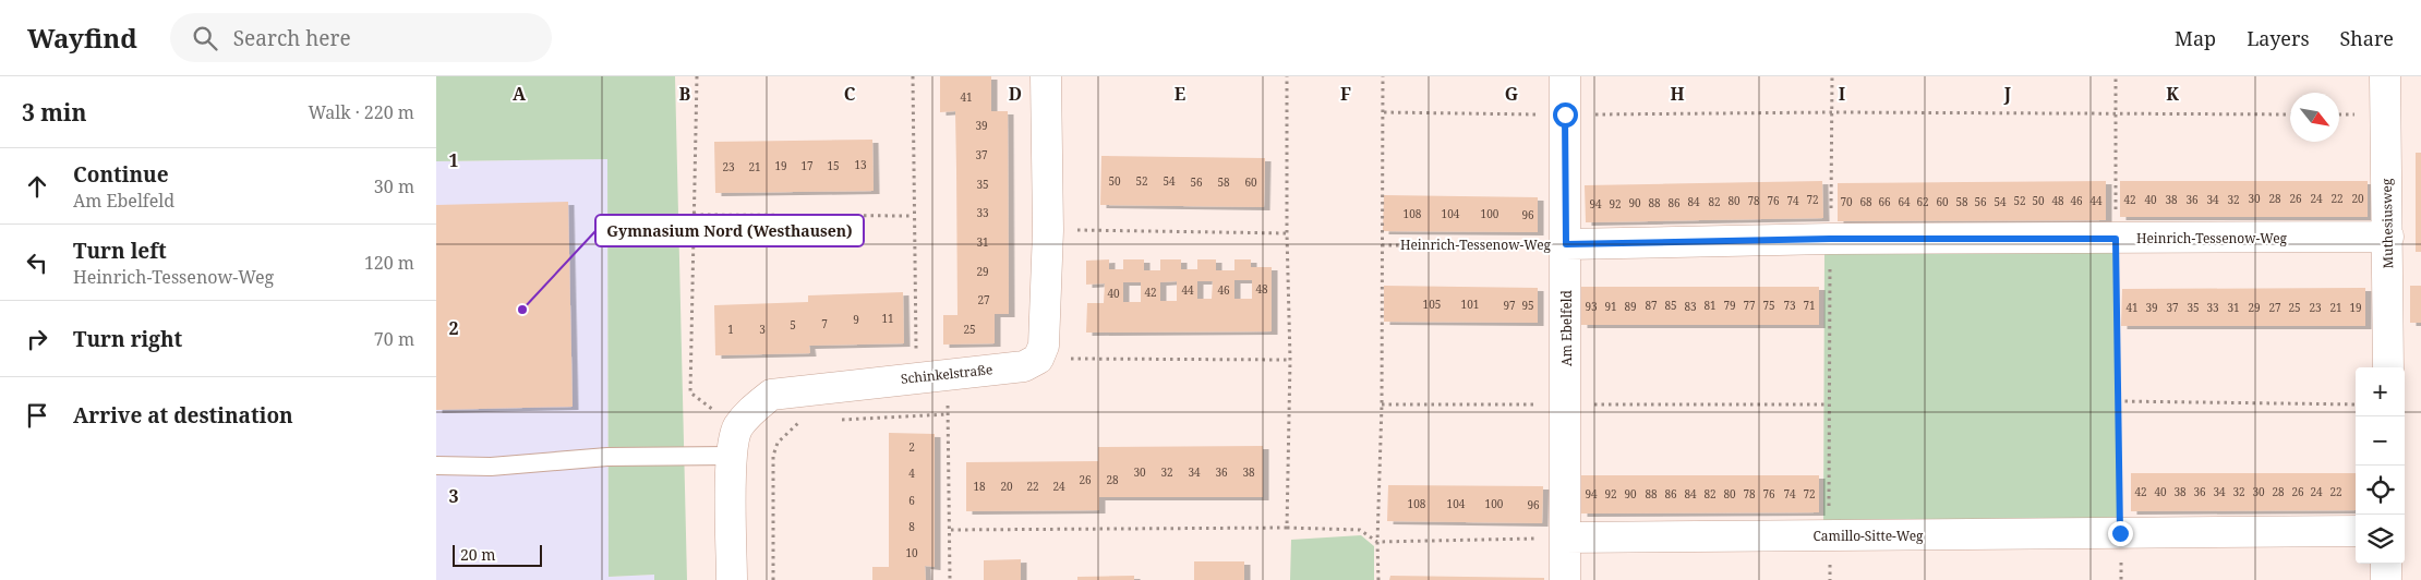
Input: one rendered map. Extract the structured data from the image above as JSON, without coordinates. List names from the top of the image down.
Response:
{
  "streets": {
    "street": [
      "Muthesiusweg",
      "Heinrich-Tessenow-Weg",
      "Am Ebelfeld",
      "Schinkelstraße",
      "Camillo-Sitte-Weg"
    ]
  },
  "crossings": [
    ["Muthesiusweg", "Heinrich-Tessenow-Weg"],
    ["Heinrich-Tessenow-Weg", "Am Ebelfeld"],
    ["Am Ebelfeld", "Camillo-Sitte-Weg"]
  ],
  "places": ["Gymnasium Nord (Westhausen)"],
  "house_numbers": [
    "41",
    "39",
    "37",
    "13",
    "19",
    "17",
    "15",
    "23",
    "21",
    "50",
    "52",
    "54",
    "56",
    "58",
    "60",
    "35",
    "30",
    "28",
    "26",
    "24",
    "22",
    "20",
    "72",
    "42",
    "40",
    "38",
    "36",
    "34",
    "32",
    "80",
    "78",
    "76",
    "74",
    "52",
    "50",
    "48",
    "46",
    "44",
    "84",
    "82",
    "70",
    "68",
    "66",
    "64",
    "62",
    "60",
    "58",
    "56",
    "54",
    "90",
    "88",
    "86",
    "94",
    "92",
    "33",
    "108",
    "104",
    "100",
    "96",
    "31",
    "29",
    "48",
    "44",
    "46",
    "42",
    "40",
    "27",
    "105",
    "101",
    "97",
    "95",
    "87",
    "85",
    "81",
    "79",
    "77",
    "75",
    "73",
    "71",
    "93",
    "91",
    "89",
    "83",
    "41",
    "39",
    "37",
    "35",
    "33",
    "31",
    "29",
    "27",
    "25",
    "23",
    "21",
    "19",
    "11",
    "9",
    "7",
    "5",
    "1",
    "3",
    "25",
    "2",
    "30",
    "32",
    "34",
    "36",
    "38",
    "4",
    "26",
    "28",
    "18",
    "20",
    "22",
    "24",
    "42",
    "40",
    "38",
    "36",
    "34",
    "32",
    "30",
    "28",
    "26",
    "24",
    "22",
    "94",
    "92",
    "90",
    "88",
    "86",
    "84",
    "82",
    "80",
    "78",
    "76",
    "74",
    "72",
    "6",
    "108",
    "104",
    "100",
    "96",
    "8",
    "10"
  ],
  "scale_bar": "20 m",
  "north": "bottom right",
  "page": {
    "header": "Wayfind",
    "search": "Search here",
    "nav": ["Map", "Layers", "Share"],
    "heading": ["3 min", "Walk · 220 m"],
    "list": [
      ["Continue", "Am Ebelfeld", "30 m"],
      ["Turn left", "Heinrich-Tessenow-Weg", "120 m"],
      ["Turn right", "70 m"],
      "Arrive at destination"
    ],
    "map_buttons": ["+", "−"],
    "scale": "20 m"
  },
  "grid": {
    "columns": [
      "A",
      "B",
      "C",
      "D",
      "E",
      "F",
      "G",
      "H",
      "I",
      "J",
      "K"
    ],
    "rows": ["1", "2", "3"]
  }
}
